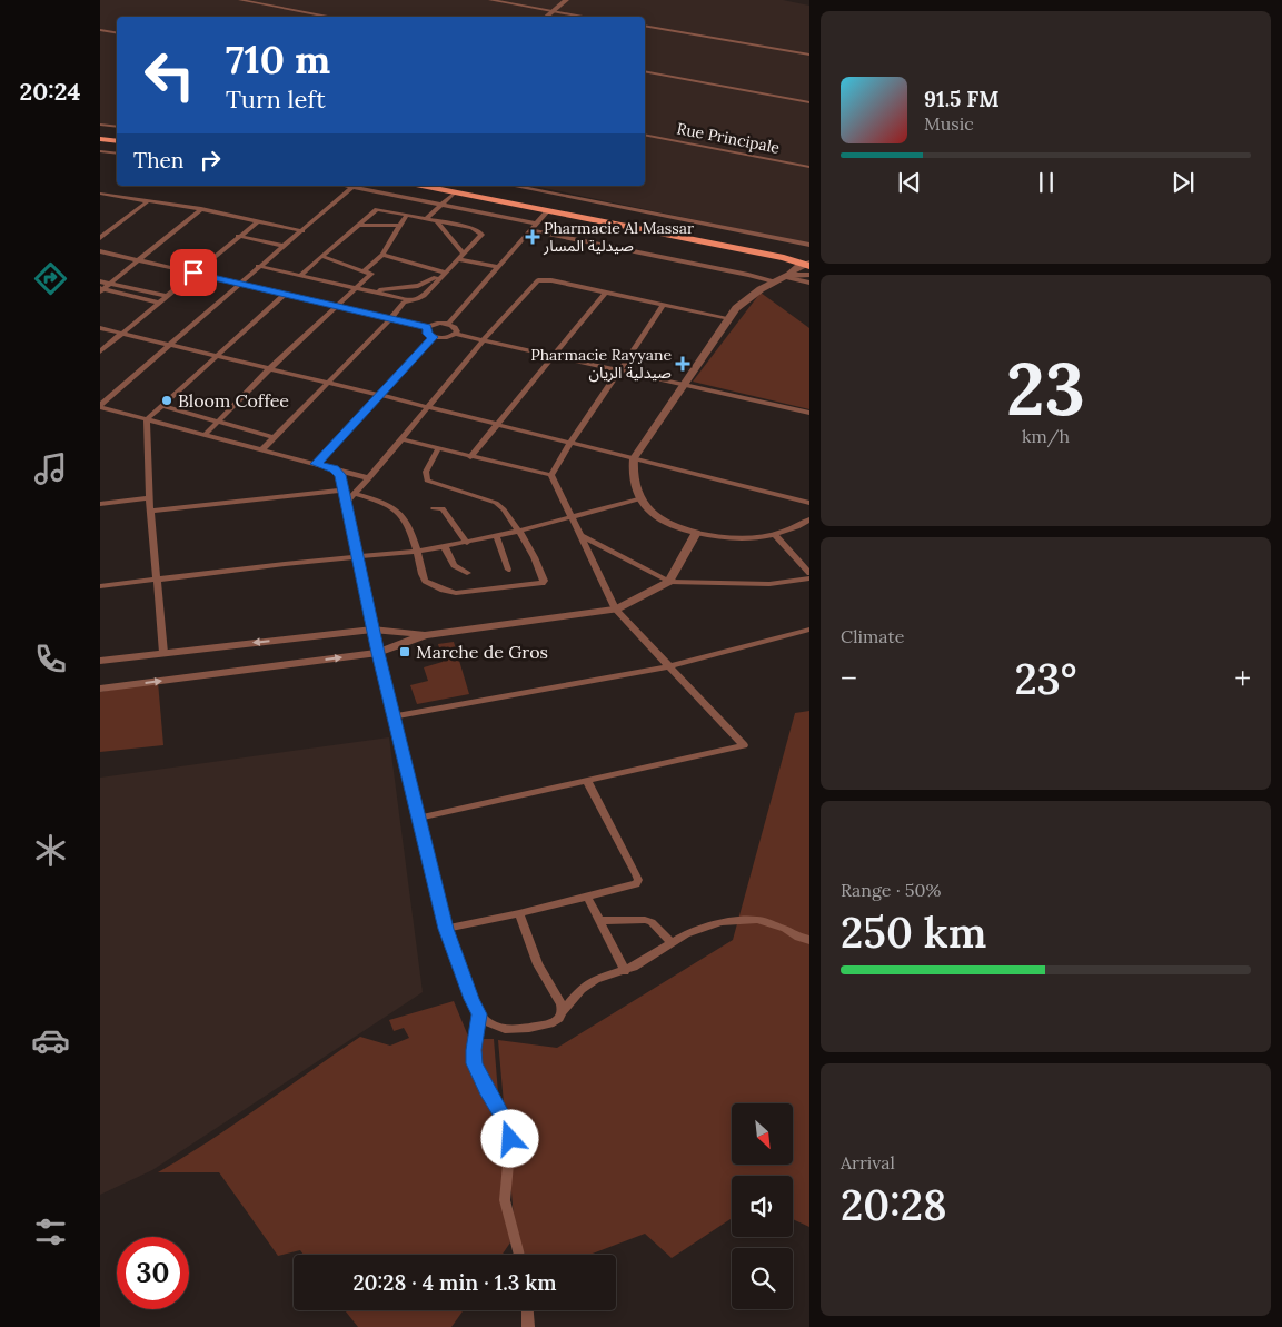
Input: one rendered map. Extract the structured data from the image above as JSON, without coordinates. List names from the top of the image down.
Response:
{
  "streets": {
    "street": ["Rue Principale"]
  },
  "places": {
    "health": ["Pharmacie Al Massar صيدلية المسار", "Pharmacie Rayyane صيدلية الريان"],
    "other": ["Bloom Coffee"],
    "transit": ["Marche de Gros"]
  },
  "north": "bottom right",
  "page": {
    "tabs": "20:24",
    "turn": ["710 m", "Turn left"],
    "song": ["91.5 FM", "Music"],
    "then": "Then",
    "tile": [
      ["23", "km/h"],
      "Climate",
      ["Range · 50%", "250 km"],
      ["Arrival", "20:28"]
    ],
    "heat": ["−", "23°", "+"],
    "limit": "30",
    "trip": "20:28 · 4 min · 1.3 km"
  }
}
